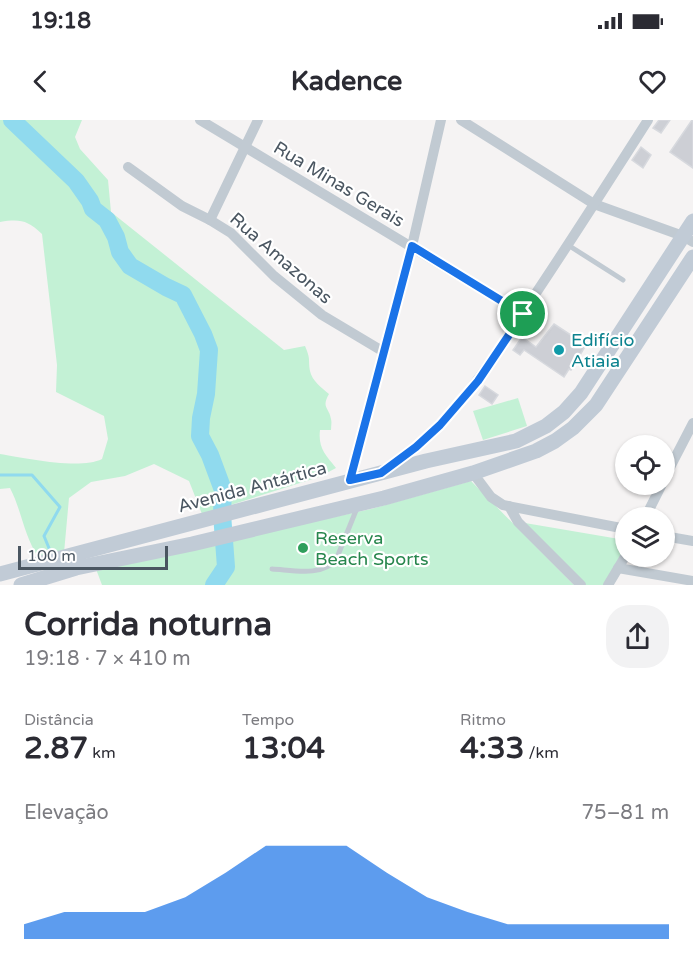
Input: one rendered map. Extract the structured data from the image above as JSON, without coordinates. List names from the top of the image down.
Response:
{
  "streets": {
    "main road": ["Avenida Antártica"],
    "street": ["Rua Minas Gerais", "Rua Amazonas"]
  },
  "places": ["Edifício Atiaia", "Reserva Beach Sports"],
  "scale_bar": "100 m",
  "page": {
    "status": "19:18",
    "header": "Kadence",
    "scale": "100 m",
    "heading": ["Corrida noturna", "19:18 · 7 × 410 m"],
    "stats": [
      ["Distância", "2.87 km"],
      ["Tempo", "13:04"],
      ["Ritmo", "4:33 /km"]
    ],
    "chart": ["Elevação", "75–81 m"]
  }
}
